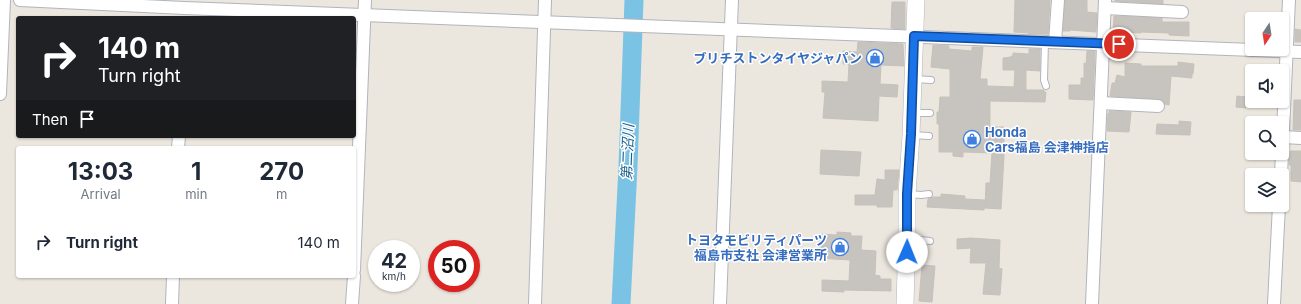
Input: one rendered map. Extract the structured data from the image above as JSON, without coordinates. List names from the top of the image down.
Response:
{
  "water": ["第二沼川"],
  "places": {
    "shop": ["ブリチストンタイヤジャパン", "Honda Cars福島 会津神指店", "トヨタモビリティパーツ 福島市支社 会津営業所"]
  },
  "north": "bottom",
  "page": {
    "turn": ["140 m", "Turn right"],
    "then": "Then",
    "eta": [
      "13:03",
      "Arrival",
      "1",
      "min",
      "270",
      "m"
    ],
    "list": [
      {
        "name": "Turn right",
        "value": "140 m"
      }
    ],
    "speed": "42 km/h",
    "limit": "50"
  }
}
